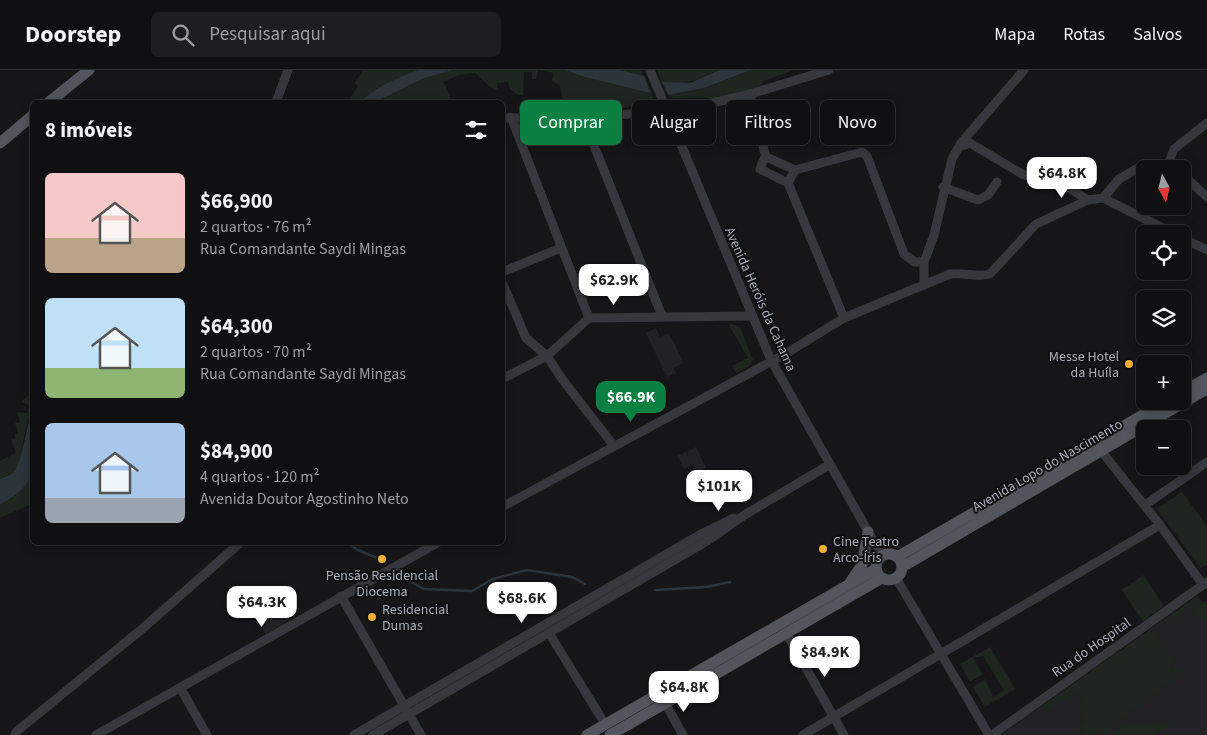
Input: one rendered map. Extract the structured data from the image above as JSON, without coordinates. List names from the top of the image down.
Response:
{
  "streets": {
    "main road": ["Avenida Lopo do Nascimento"],
    "street": ["Avenida Heróis da Cahama", "Rua do Hospital"]
  },
  "crossings": [
    ["Avenida Heróis da Cahama", "Avenida Lopo do Nascimento"]
  ],
  "places": [
    "Messe Hotel da Huíla",
    "Cine Teatro Arco-Íris",
    "Pensão Residencial Diocema",
    "Residencial Dumas"
  ],
  "north": "bottom",
  "page": {
    "header": "Doorstep",
    "search": "Pesquisar aqui",
    "nav": ["Mapa", "Rotas", "Salvos"],
    "chip": [
      "Comprar",
      "Alugar",
      "Filtros",
      "Novo"
    ],
    "heading": "8 imóveis",
    "price": [
      "$64.8K",
      "$62.9K",
      "$66.9K",
      "$101K",
      "$68.6K",
      "$64.3K",
      "$84.9K",
      "$64.8K"
    ],
    "map_buttons": ["+", "−"],
    "list": [
      {
        "name": "$66,900",
        "note": "2 quartos · 76 m² · Rua Comandante Saydi Mingas"
      },
      {
        "name": "$64,300",
        "note": "2 quartos · 70 m² · Rua Comandante Saydi Mingas"
      },
      {
        "name": "$84,900",
        "note": "4 quartos · 120 m² · Avenida Doutor Agostinho Neto"
      }
    ]
  }
}
